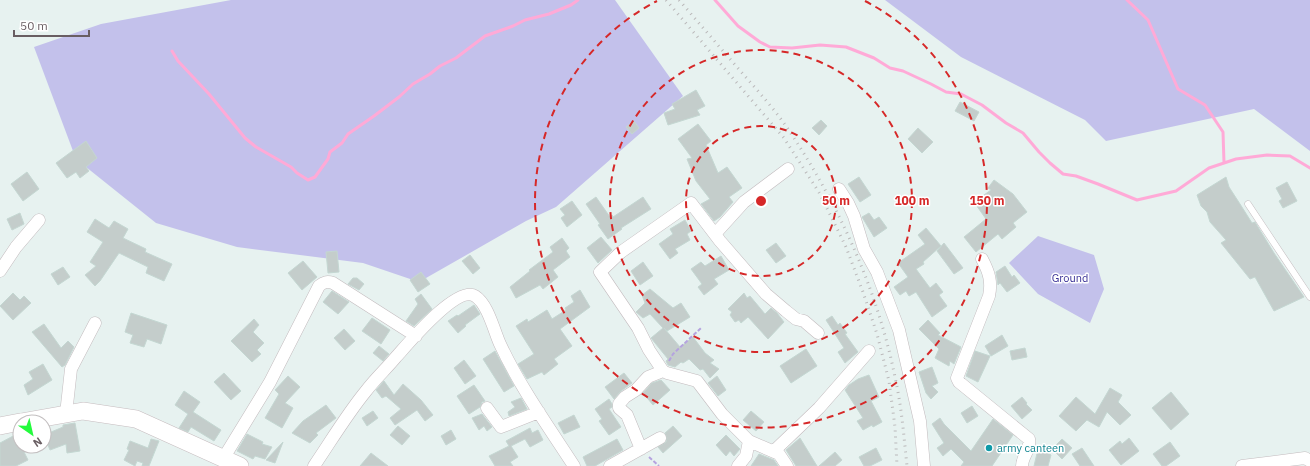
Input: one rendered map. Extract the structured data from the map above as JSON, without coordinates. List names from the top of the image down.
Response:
{
  "parks": ["Ground"],
  "places": ["army canteen"],
  "scale_bar": "50 m",
  "north": "bottom right",
  "rings": ["50 m", "100 m", "150 m"]
}
